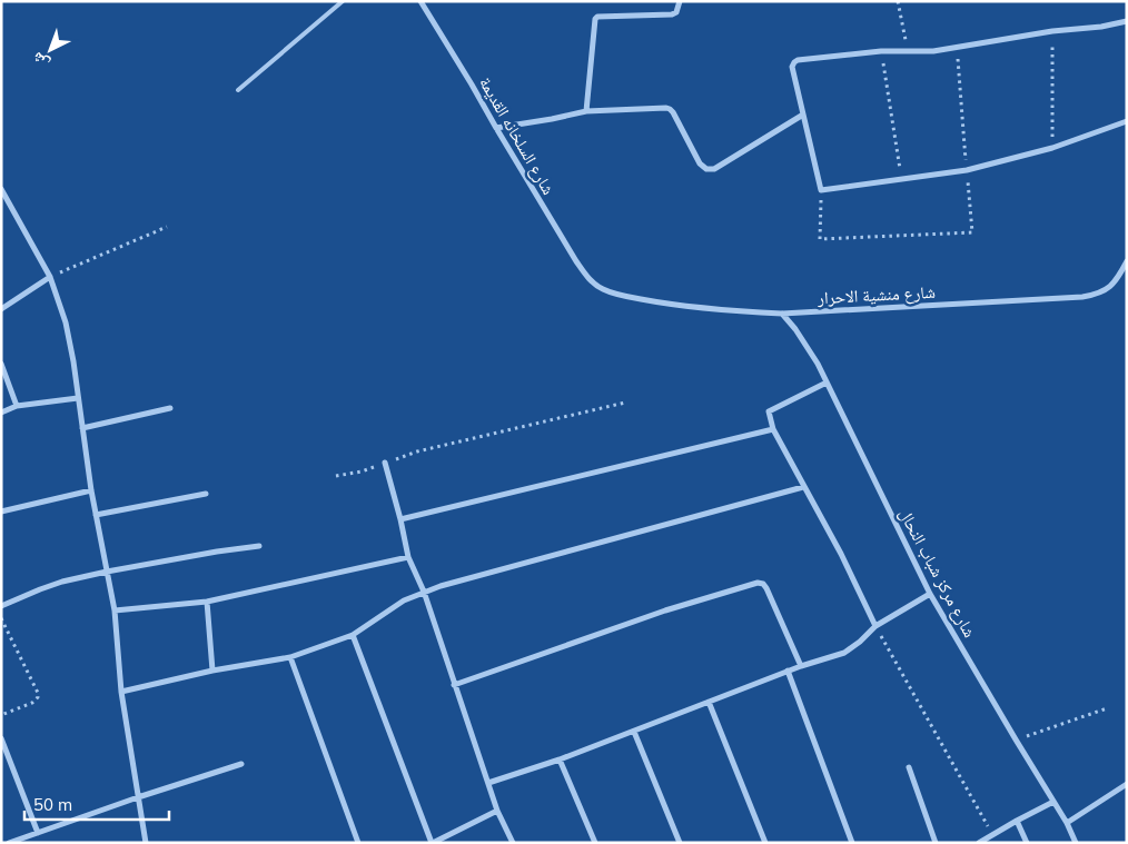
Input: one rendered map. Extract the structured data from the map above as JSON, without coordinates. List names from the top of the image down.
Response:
{
  "streets": {
    "street": ["شارع السلخانه القديمة", "شارع منشية الاحرار", "شارع مركز شباب النحال"]
  },
  "crossings": [
    ["شارع السلخانه القديمة", "شارع منشية الاحرار"],
    ["شارع منشية الاحرار", "شارع مركز شباب النحال"]
  ],
  "scale_bar": "50 m",
  "north": "bottom left"
}
